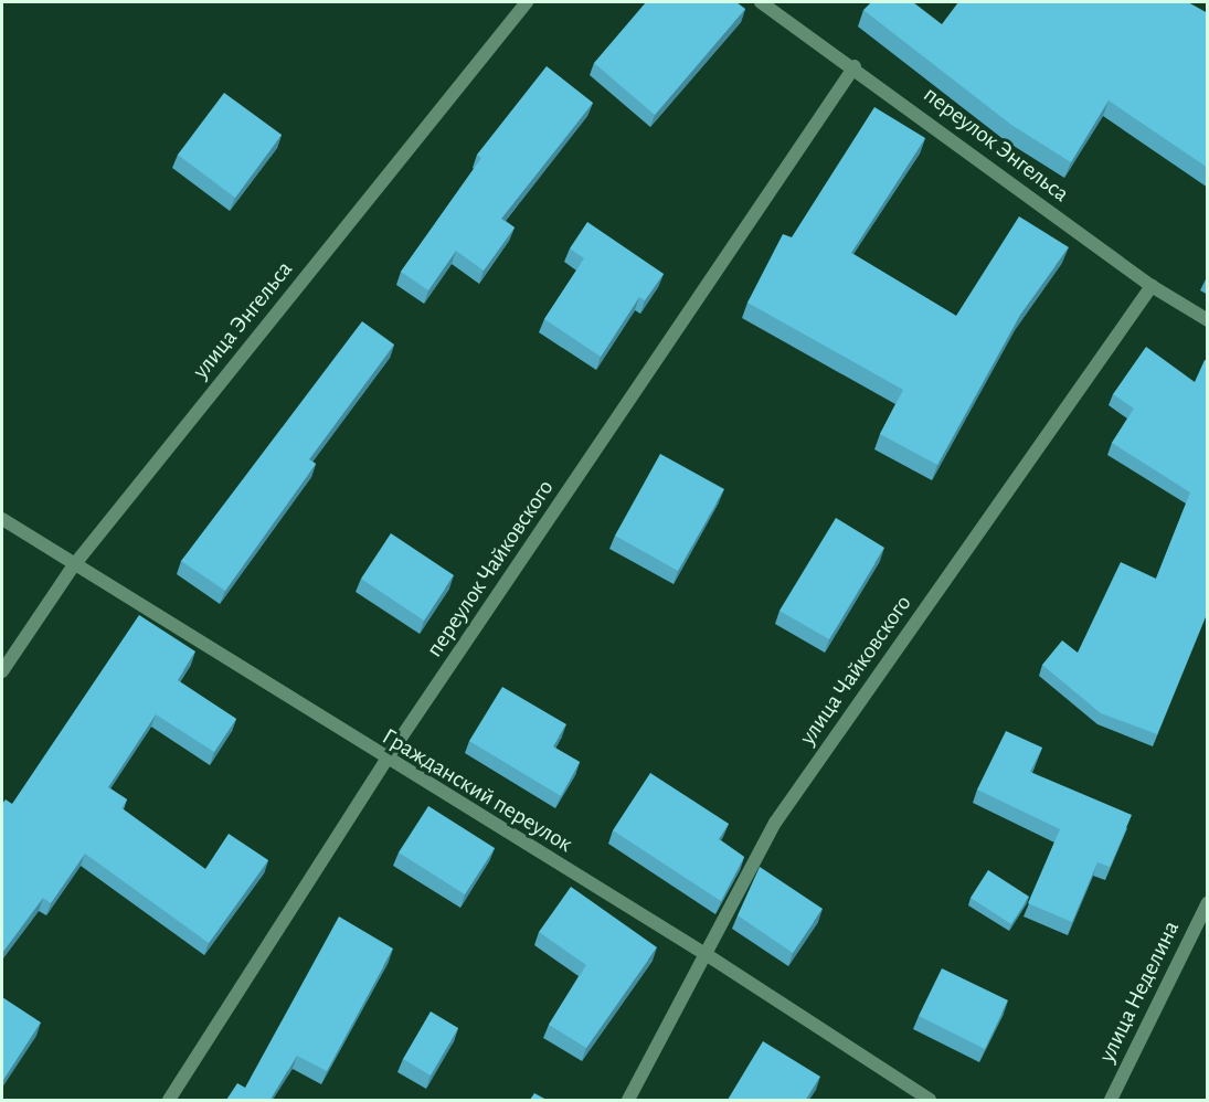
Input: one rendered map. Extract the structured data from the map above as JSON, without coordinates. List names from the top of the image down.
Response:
{
  "streets": {
    "street": [
      "переулок Энгельса",
      "улица Энгельса",
      "переулок Чайковского",
      "улица Чайковского",
      "Гражданский переулок",
      "улица Неделина"
    ]
  },
  "crossings": [
    ["переулок Энгельса", "переулок Чайковского"],
    ["переулок Энгельса", "улица Чайковского"],
    ["улица Энгельса", "Гражданский переулок"],
    ["переулок Чайковского", "Гражданский переулок"],
    ["улица Чайковского", "Гражданский переулок"]
  ]
}
